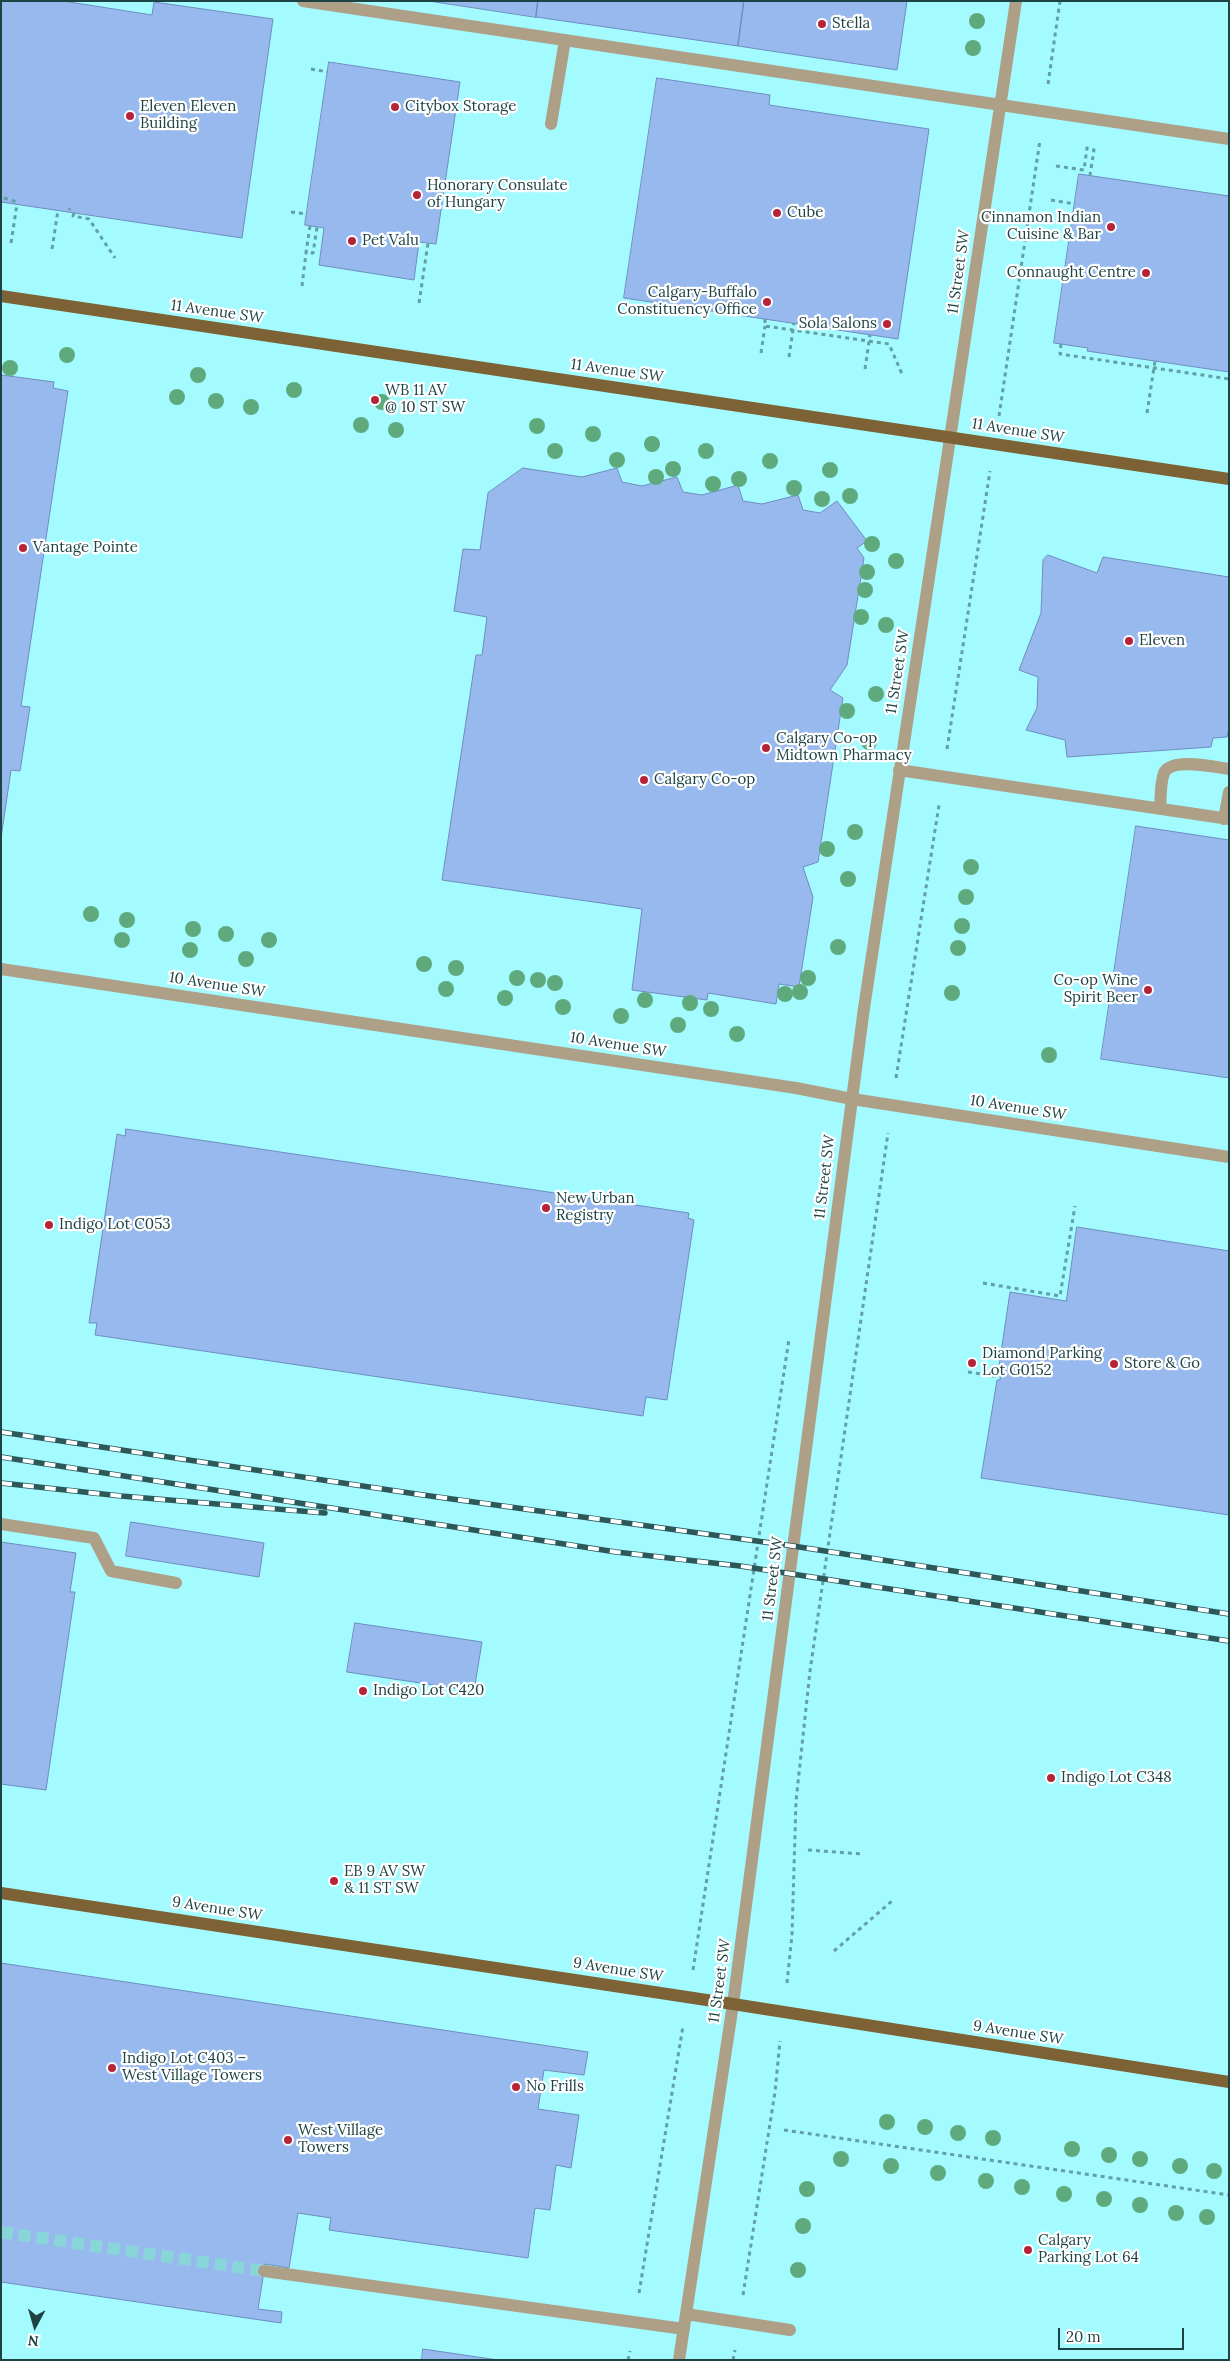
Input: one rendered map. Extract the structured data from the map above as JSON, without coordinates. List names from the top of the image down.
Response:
{
  "streets": {
    "main road": ["11 Avenue SW", "9 Avenue SW"],
    "street": ["11 Street SW", "10 Avenue SW"]
  },
  "crossings": [
    ["11 Street SW", "11 Avenue SW"],
    ["11 Street SW", "10 Avenue SW"],
    ["11 Street SW", "9 Avenue SW"]
  ],
  "places": [
    "Stella",
    "Citybox Storage",
    "Eleven Eleven Building",
    "Honorary Consulate of Hungary",
    "Cube",
    "Cinnamon Indian Cuisine & Bar",
    "Pet Valu",
    "Connaught Centre",
    "Calgary-Buffalo Constituency Office",
    "Sola Salons",
    "WB 11 AV @ 10 ST SW",
    "Vantage Pointe",
    "Eleven",
    "Calgary Co-op Midtown Pharmacy",
    "Calgary Co-op",
    "Co-op Wine Spirit Beer",
    "New Urban Registry",
    "Indigo Lot C053",
    "Diamond Parking Lot G0152",
    "Store & Go",
    "Indigo Lot C420",
    "Indigo Lot C348",
    "EB 9 AV SW & 11 ST SW",
    "Indigo Lot C403 – West Village Towers",
    "No Frills",
    "West Village Towers",
    "Calgary Parking Lot 64"
  ],
  "scale_bar": "20 m",
  "north": "bottom"
}
